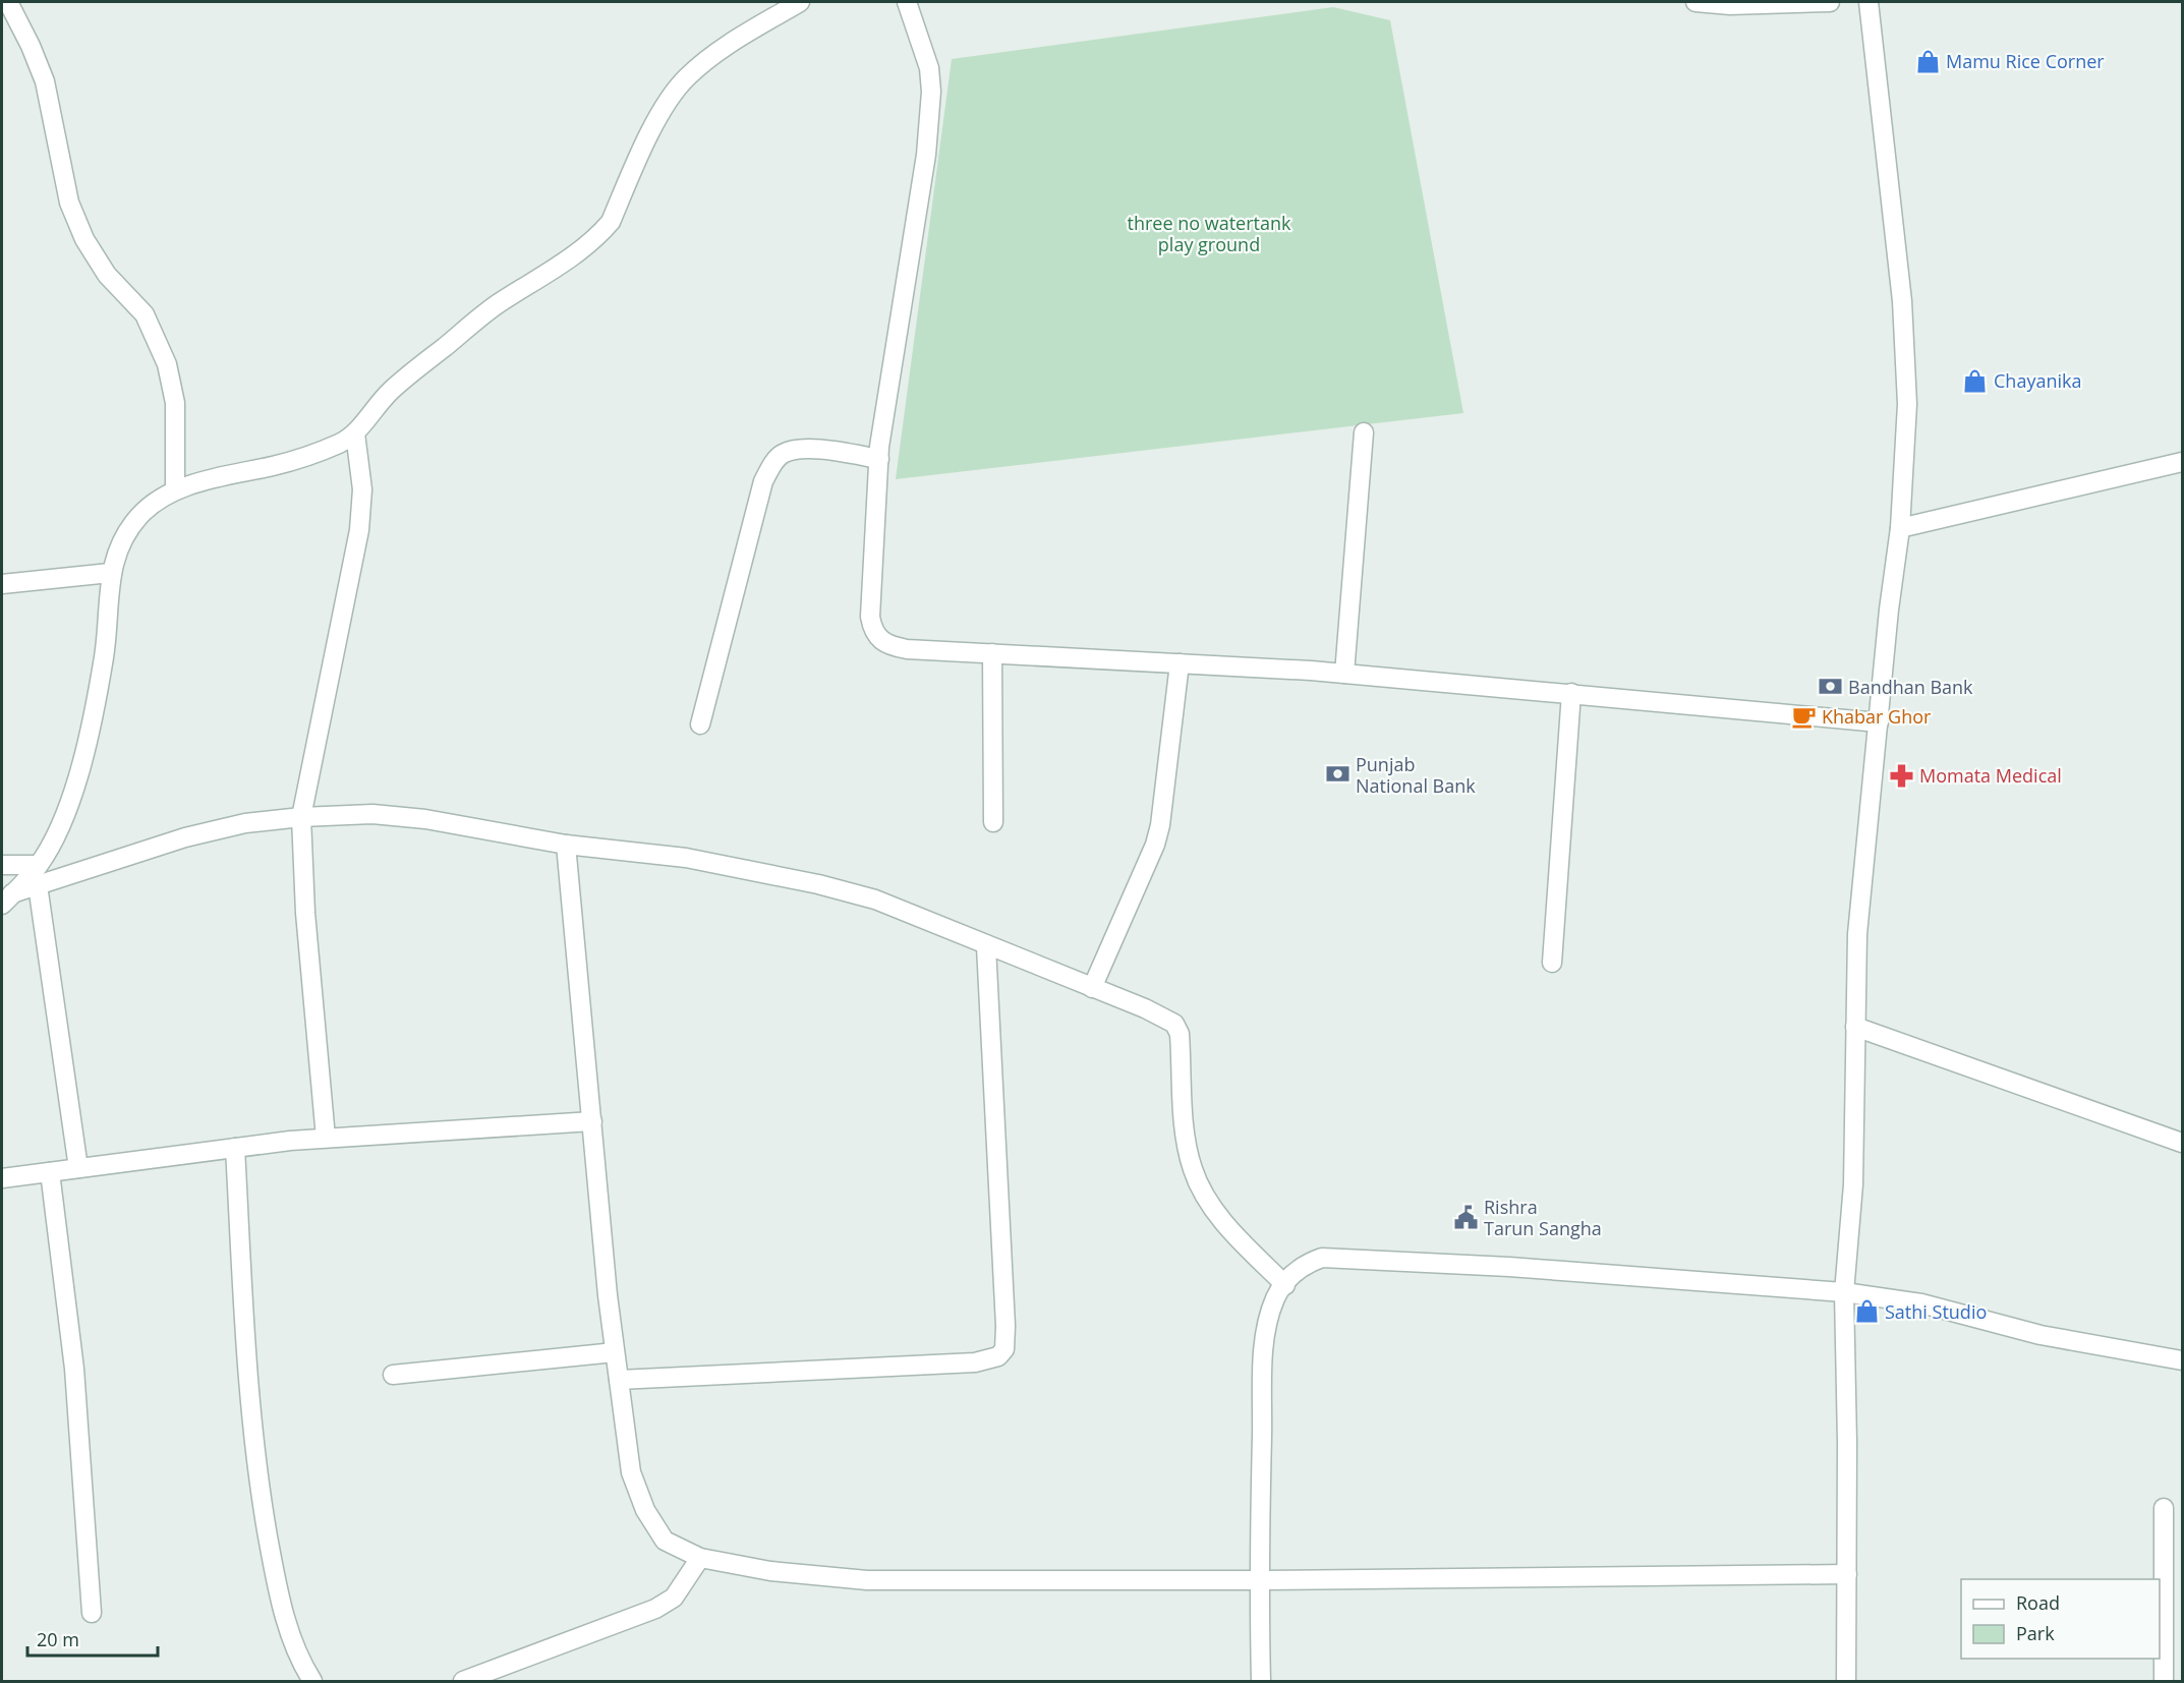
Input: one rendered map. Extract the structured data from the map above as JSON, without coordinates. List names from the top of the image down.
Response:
{
  "parks": ["three no watertank play ground"],
  "places": {
    "shop": ["Mamu Rice Corner", "Chayanika", "Sathi Studio"],
    "bank": ["Bandhan Bank", "Punjab National Bank"],
    "cafe": ["Khabar Ghor"],
    "pharmacy": ["Momata Medical"],
    "public building": ["Rishra Tarun Sangha"]
  },
  "legend": ["Road", "Park"],
  "scale_bar": "20 m"
}
